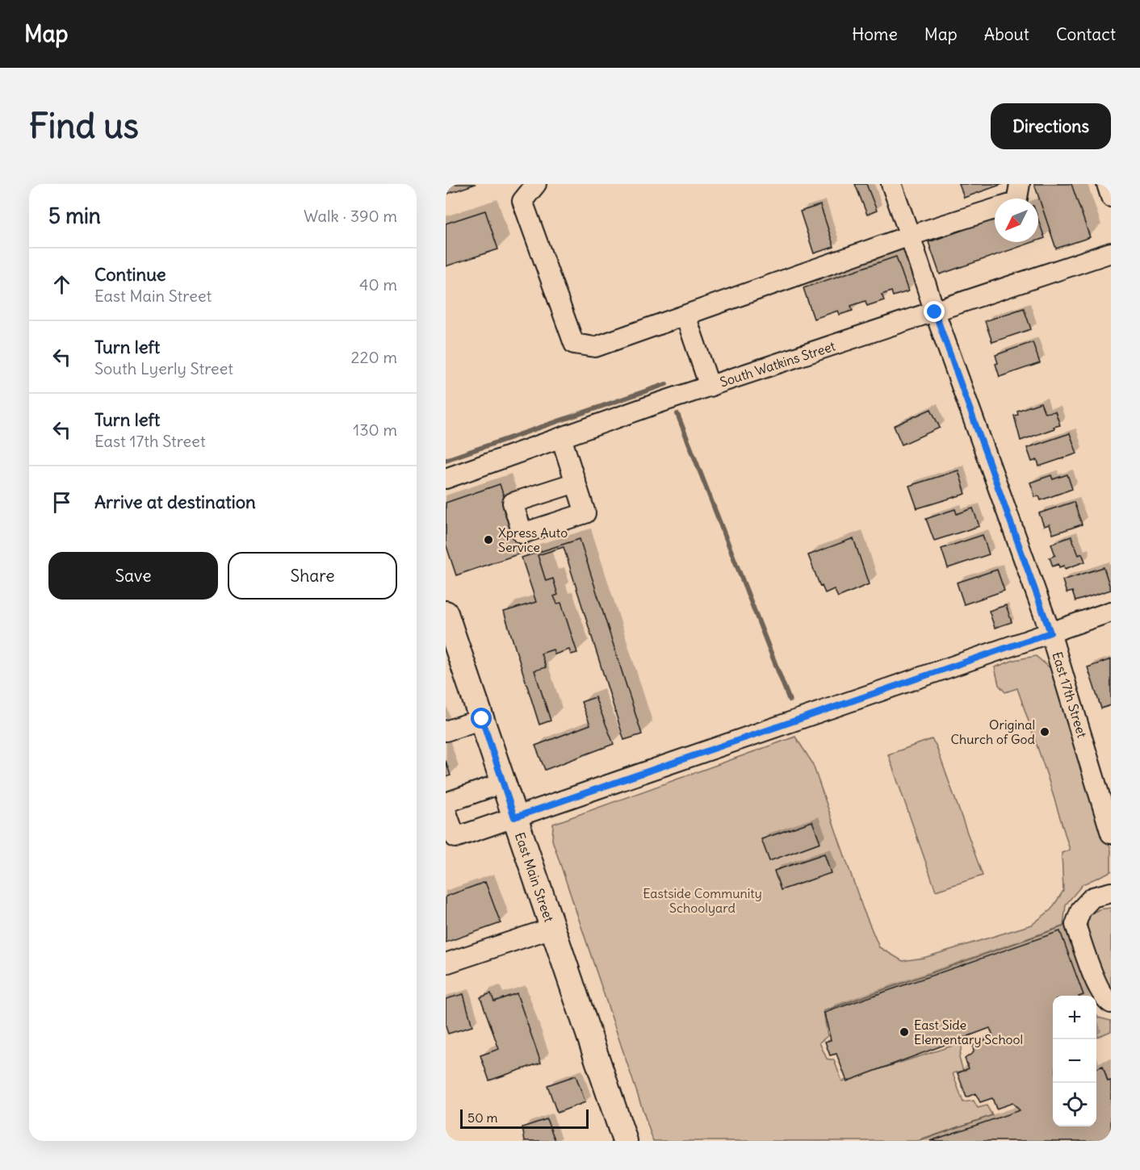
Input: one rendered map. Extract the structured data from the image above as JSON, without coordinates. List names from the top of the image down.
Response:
{
  "streets": {
    "main road": ["East Main Street"],
    "street": ["South Watkins Street", "East 17th Street"]
  },
  "crossings": [
    ["South Watkins Street", "East 17th Street"]
  ],
  "parks": ["Eastside Community Schoolyard"],
  "places": ["Xpress Auto Service", "Original Church of God", "East Side Elementary School"],
  "scale_bar": "50 m",
  "north": "bottom left",
  "page": {
    "header": "Map",
    "nav": [
      "Home",
      "Map",
      "About",
      "Contact"
    ],
    "buttons": [
      "Directions",
      ["Save", "Share"]
    ],
    "title": "Find us",
    "heading": ["5 min", "Walk · 390 m"],
    "list": [
      ["Continue", "East Main Street", "40 m"],
      ["Turn left", "South Lyerly Street", "220 m"],
      ["Turn left", "East 17th Street", "130 m"],
      "Arrive at destination"
    ],
    "map_buttons": ["+", "−"],
    "scale": "50 m"
  }
}
